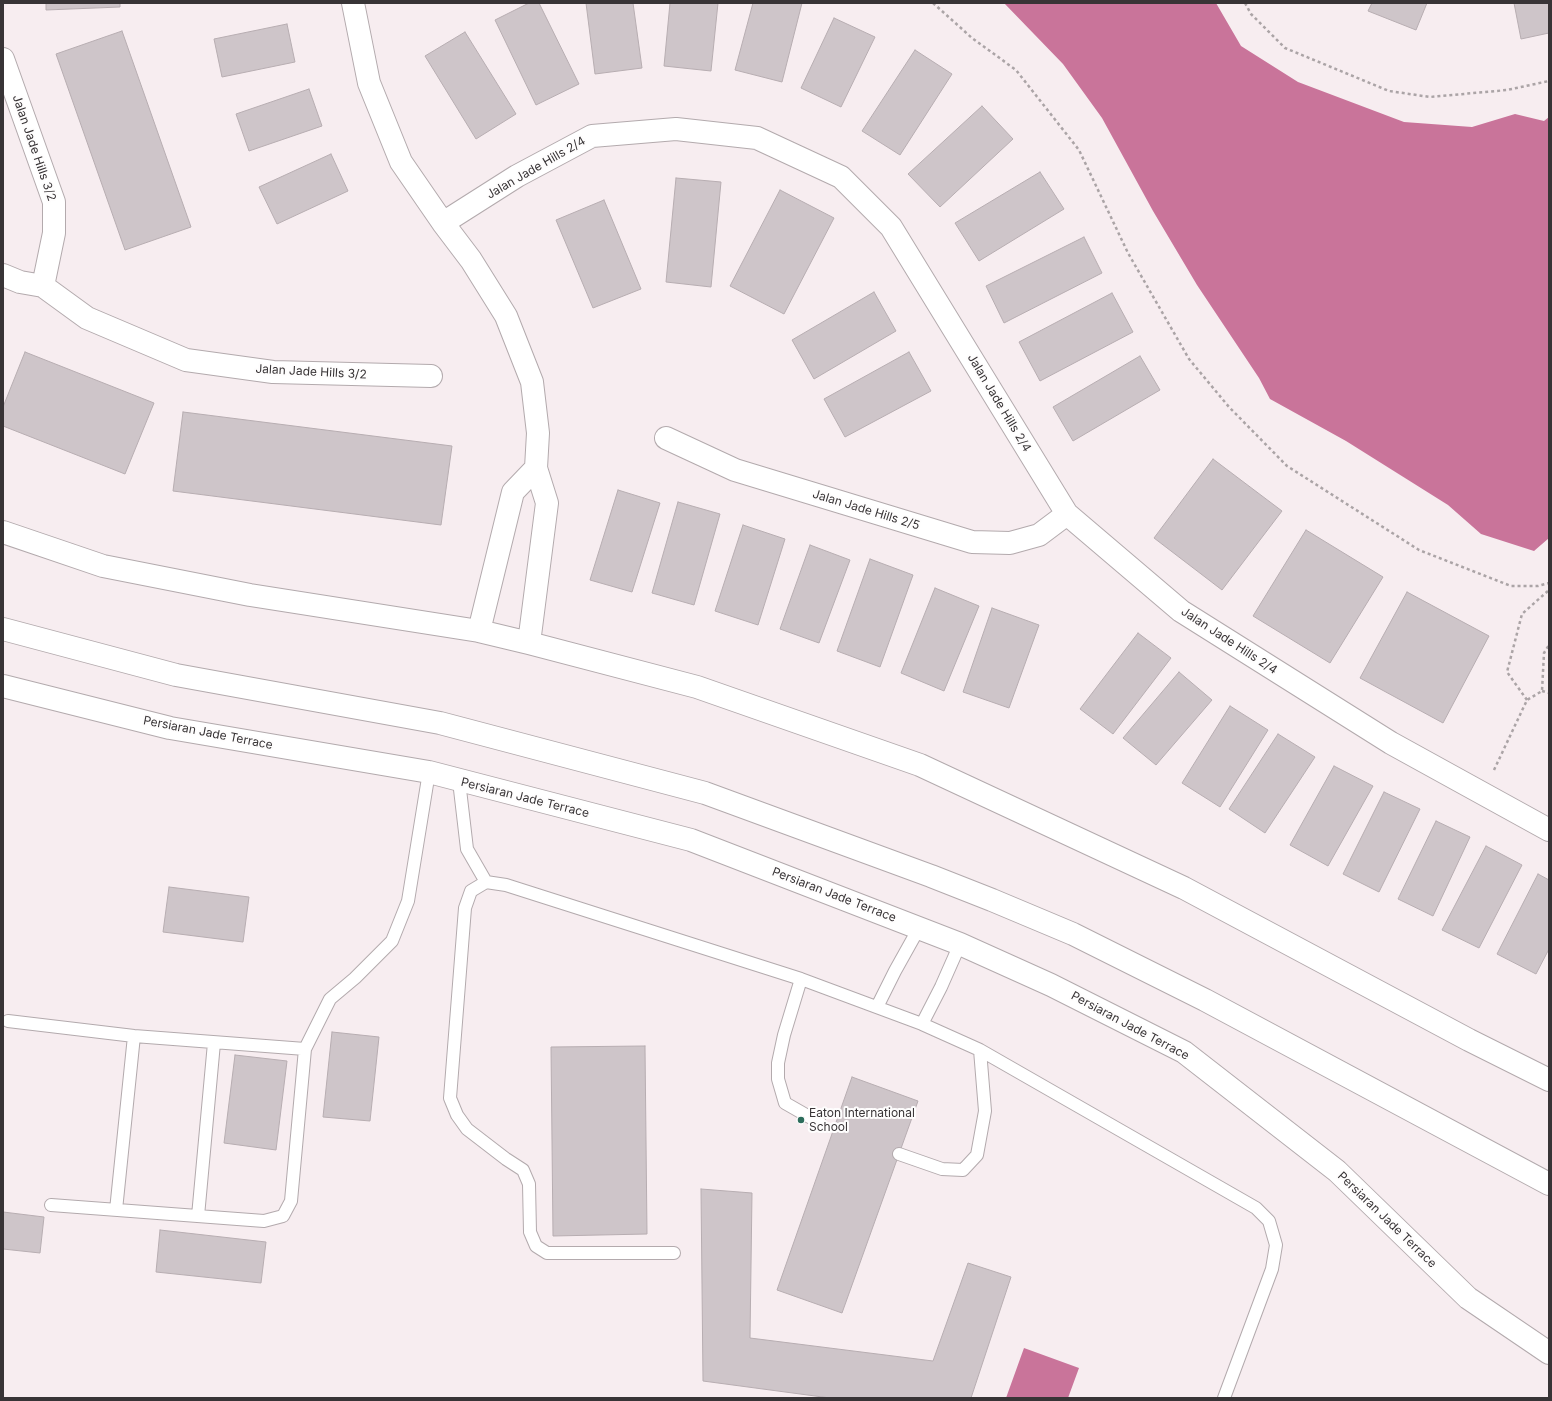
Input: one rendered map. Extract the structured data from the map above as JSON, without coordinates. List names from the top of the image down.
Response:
{
  "streets": {
    "street": [
      "Jalan Jade Hills 3/2",
      "Jalan Jade Hills 2/4",
      "Jalan Jade Hills 2/5",
      "Persiaran Jade Terrace"
    ]
  },
  "crossings": [
    ["Jalan Jade Hills 2/4", "Jalan Jade Hills 2/5"]
  ],
  "places": ["Eaton International School"]
}
